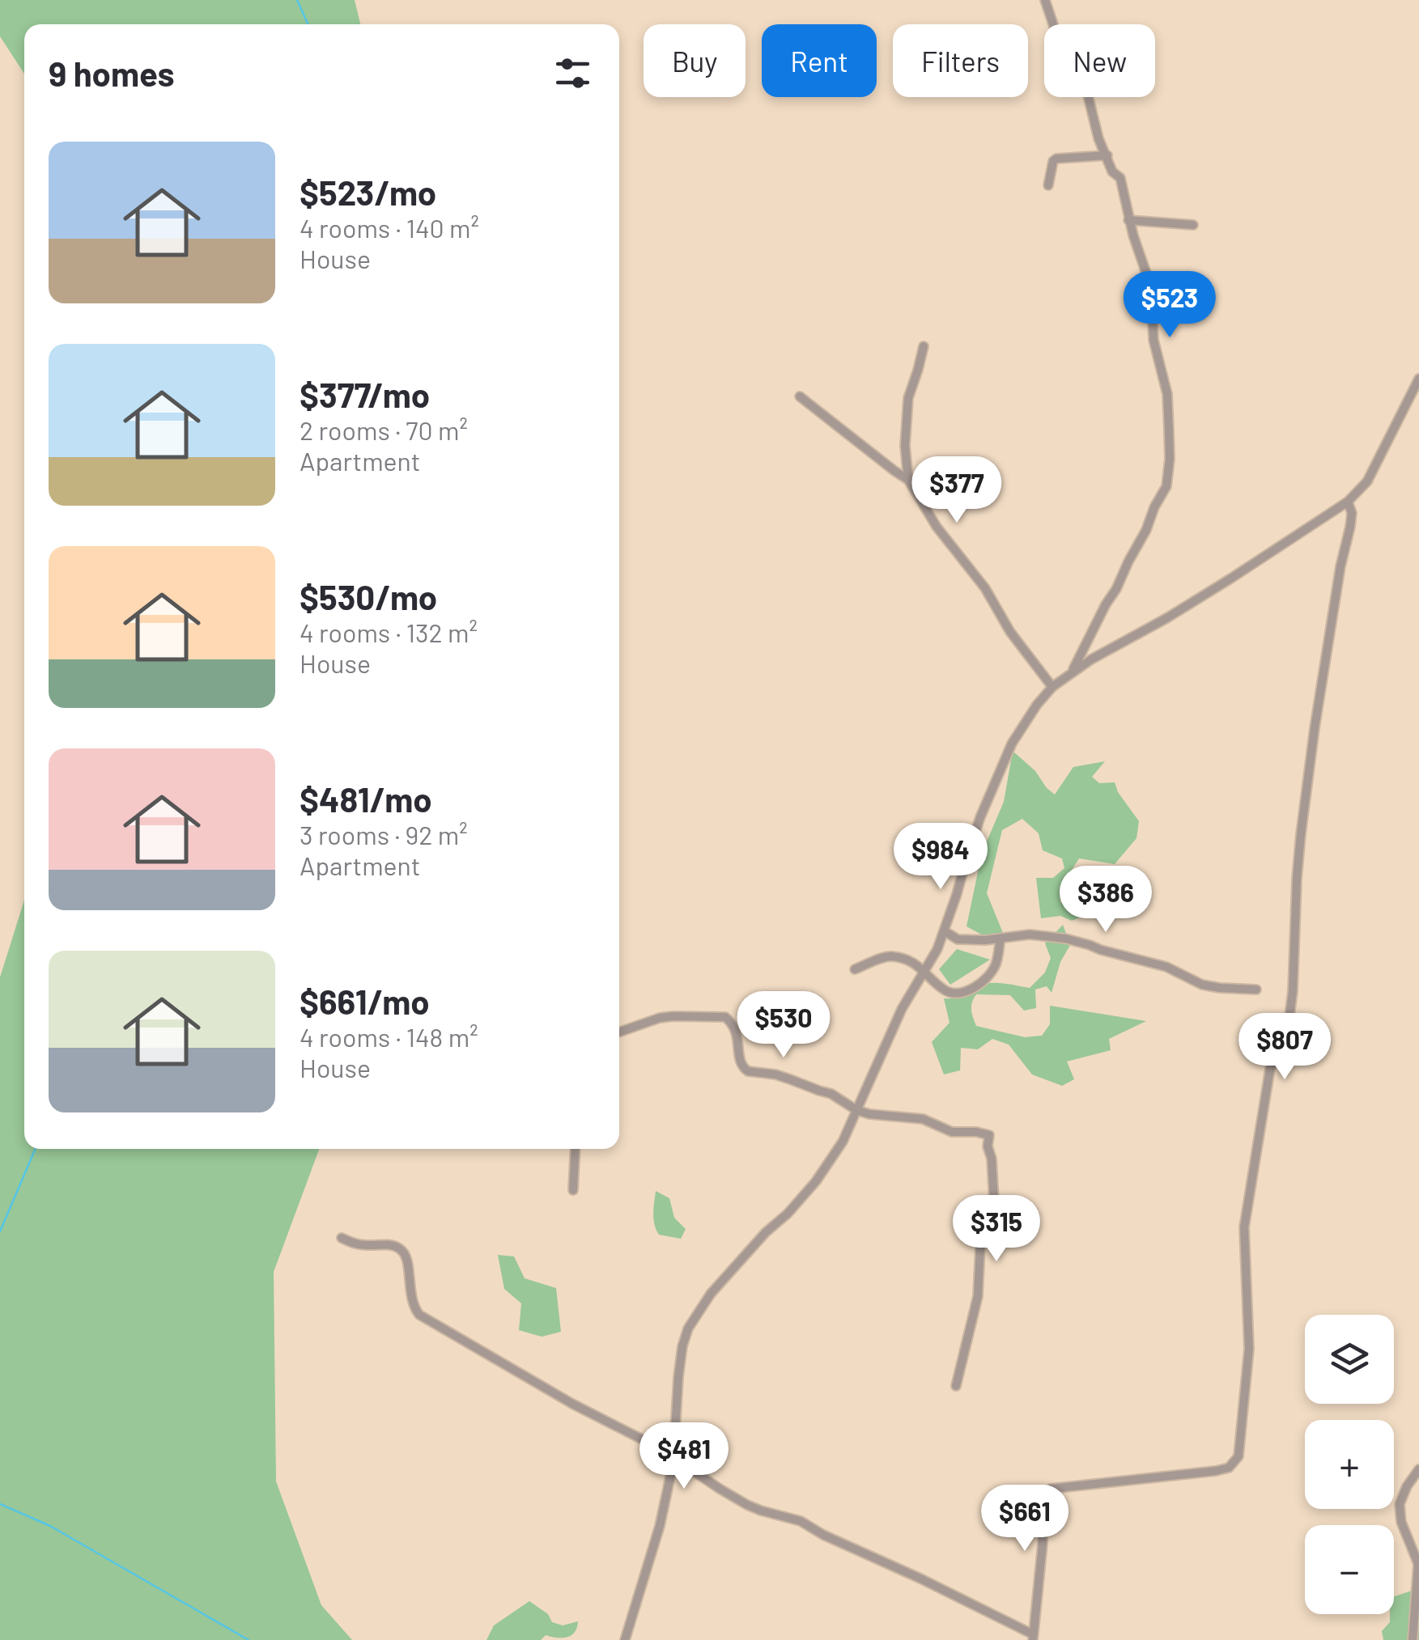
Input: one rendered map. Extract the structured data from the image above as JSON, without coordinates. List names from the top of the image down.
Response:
{
  "page": {
    "chip": [
      "Buy",
      "Rent",
      "Filters",
      "New"
    ],
    "heading": "9 homes",
    "list": [
      {
        "name": "$523/mo",
        "note": "4 rooms · 140 m² · House"
      },
      {
        "name": "$377/mo",
        "note": "2 rooms · 70 m² · Apartment"
      },
      {
        "name": "$530/mo",
        "note": "4 rooms · 132 m² · House"
      },
      {
        "name": "$481/mo",
        "note": "3 rooms · 92 m² · Apartment"
      },
      {
        "name": "$661/mo",
        "note": "4 rooms · 148 m² · House"
      }
    ],
    "price": [
      "$523",
      "$377",
      "$984",
      "$386",
      "$530",
      "$807",
      "$315",
      "$481",
      "$661"
    ],
    "map_buttons": ["+", "−"]
  }
}
